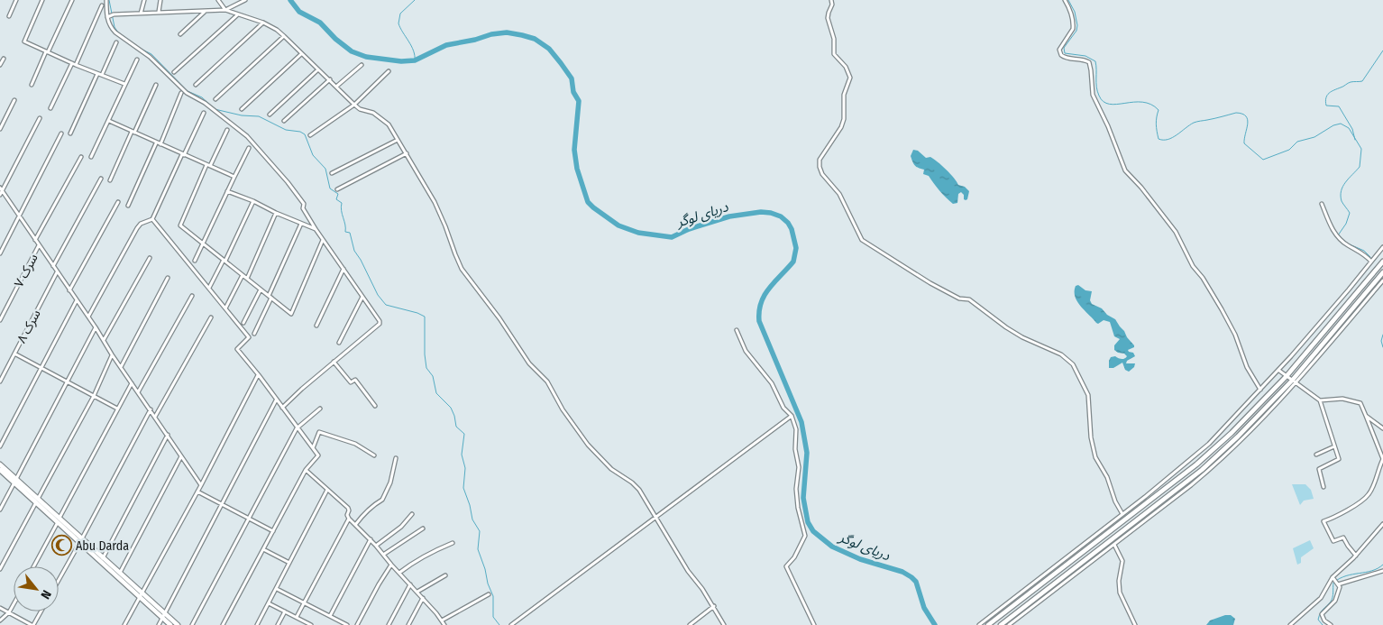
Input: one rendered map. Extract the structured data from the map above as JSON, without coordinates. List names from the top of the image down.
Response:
{
  "streets": {
    "street": ["سرک ۷", "سرک ۸"]
  },
  "water": ["دریای لوگر"],
  "places": {
    "mosque": ["Abu Darda"]
  },
  "north": "bottom right"
}
